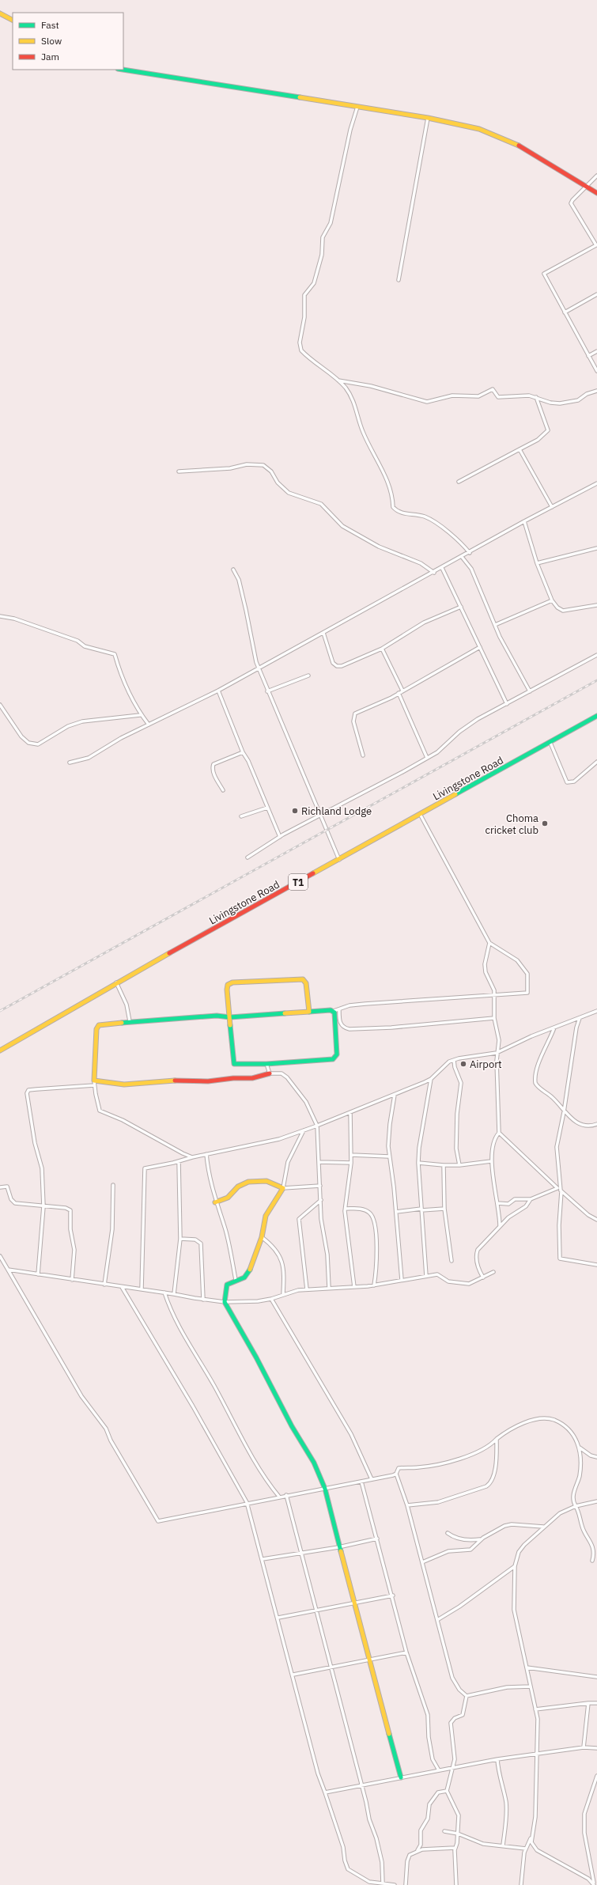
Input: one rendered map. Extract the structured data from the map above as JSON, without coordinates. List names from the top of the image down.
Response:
{
  "streets": {
    "main road": ["Livingstone Road", "T1"]
  },
  "places": ["Richland Lodge", "Choma cricket club", "Airport"],
  "legend": ["Fast", "Slow", "Jam"]
}
